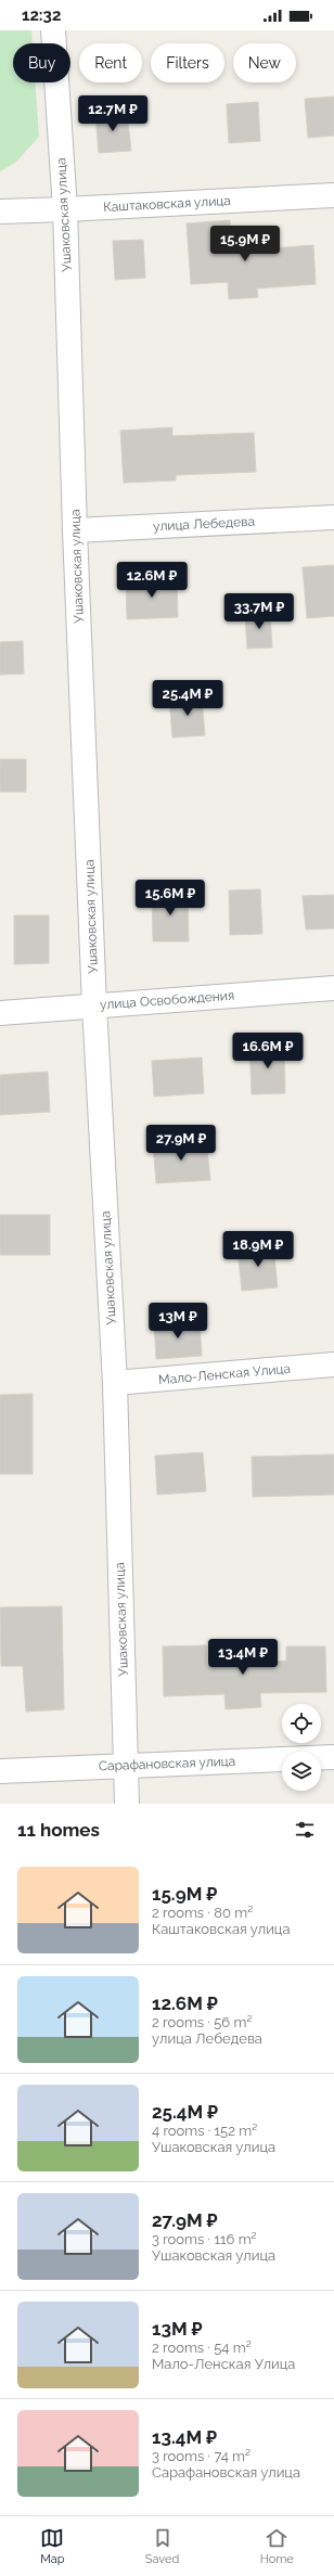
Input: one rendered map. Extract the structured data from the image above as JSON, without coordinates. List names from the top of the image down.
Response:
{
  "streets": {
    "main road": [
      "Каштаковская улица",
      "Ушаковская улица",
      "улица Лебедева",
      "улица Освобождения",
      "Мало-Ленская Улица",
      "Сарафановская улица"
    ]
  },
  "crossings": [
    ["Каштаковская улица", "Ушаковская улица"],
    ["Ушаковская улица", "улица Лебедева"],
    ["Ушаковская улица", "улица Освобождения"],
    ["Ушаковская улица", "Мало-Ленская Улица"],
    ["Ушаковская улица", "Сарафановская улица"]
  ],
  "page": {
    "status": "12:32",
    "chip": [
      "Buy",
      "Rent",
      "Filters",
      "New"
    ],
    "price": [
      "12.7M ₽",
      "15.9M ₽",
      "12.6M ₽",
      "33.7M ₽",
      "25.4M ₽",
      "15.6M ₽",
      "16.6M ₽",
      "27.9M ₽",
      "18.9M ₽",
      "13M ₽",
      "13.4M ₽"
    ],
    "heading": "11 homes",
    "list": [
      {
        "name": "15.9M ₽",
        "note": "2 rooms · 80 m² · Каштаковская улица"
      },
      {
        "name": "12.6M ₽",
        "note": "2 rooms · 56 m² · улица Лебедева"
      },
      {
        "name": "25.4M ₽",
        "note": "4 rooms · 152 m² · Ушаковская улица"
      },
      {
        "name": "27.9M ₽",
        "note": "3 rooms · 116 m² · Ушаковская улица"
      },
      {
        "name": "13M ₽",
        "note": "2 rooms · 54 m² · Мало-Ленская Улица"
      },
      {
        "name": "13.4M ₽",
        "note": "3 rooms · 74 m² · Сарафановская улица"
      }
    ],
    "tabs": ["Map", "Saved", "Home"]
  }
}
